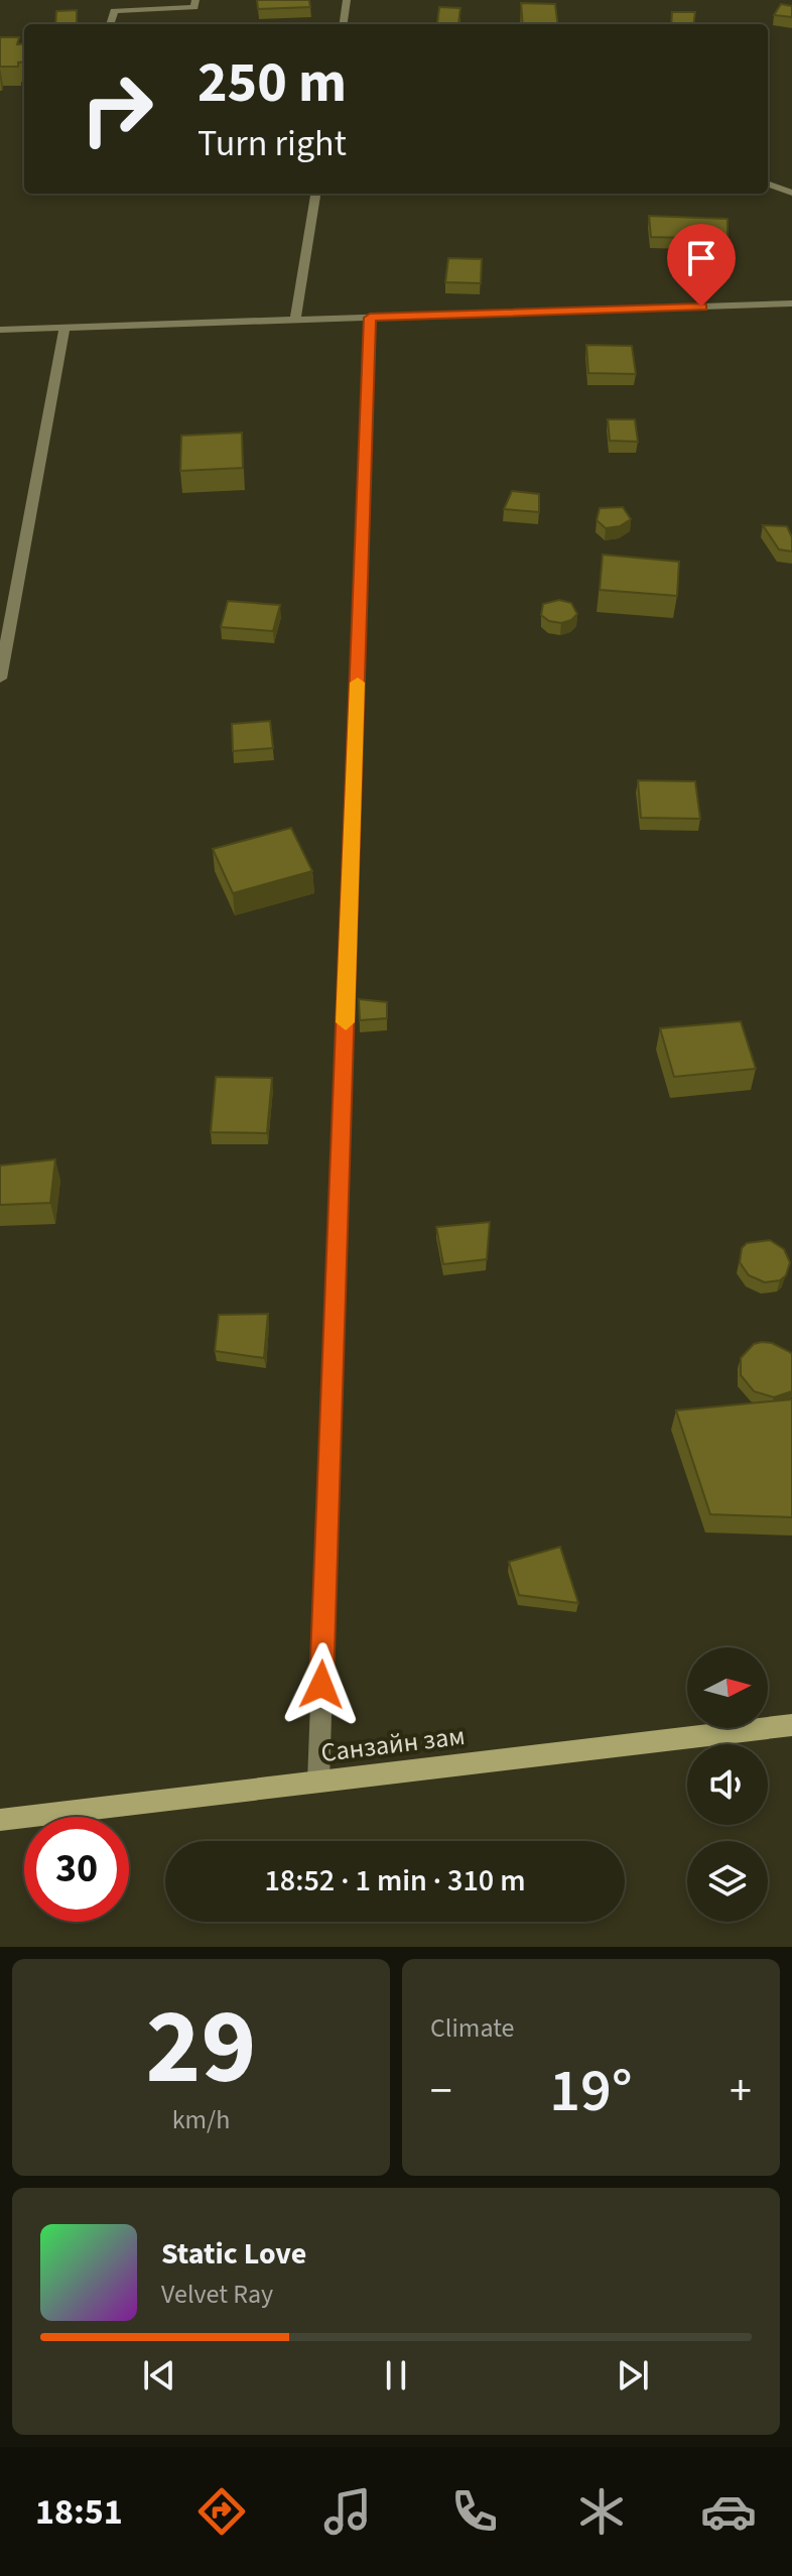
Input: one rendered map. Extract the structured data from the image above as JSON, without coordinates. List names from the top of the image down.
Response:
{
  "streets": {
    "main road": ["Санзайн зам"]
  },
  "north": "right",
  "page": {
    "turn": ["250 m", "Turn right"],
    "limit": "30",
    "trip": "18:52 · 1 min · 310 m",
    "tile": [
      ["29", "km/h"],
      "Climate"
    ],
    "heat": ["−", "19°", "+"],
    "song": ["Static Love", "Velvet Ray"],
    "tabs": "18:51"
  }
}
